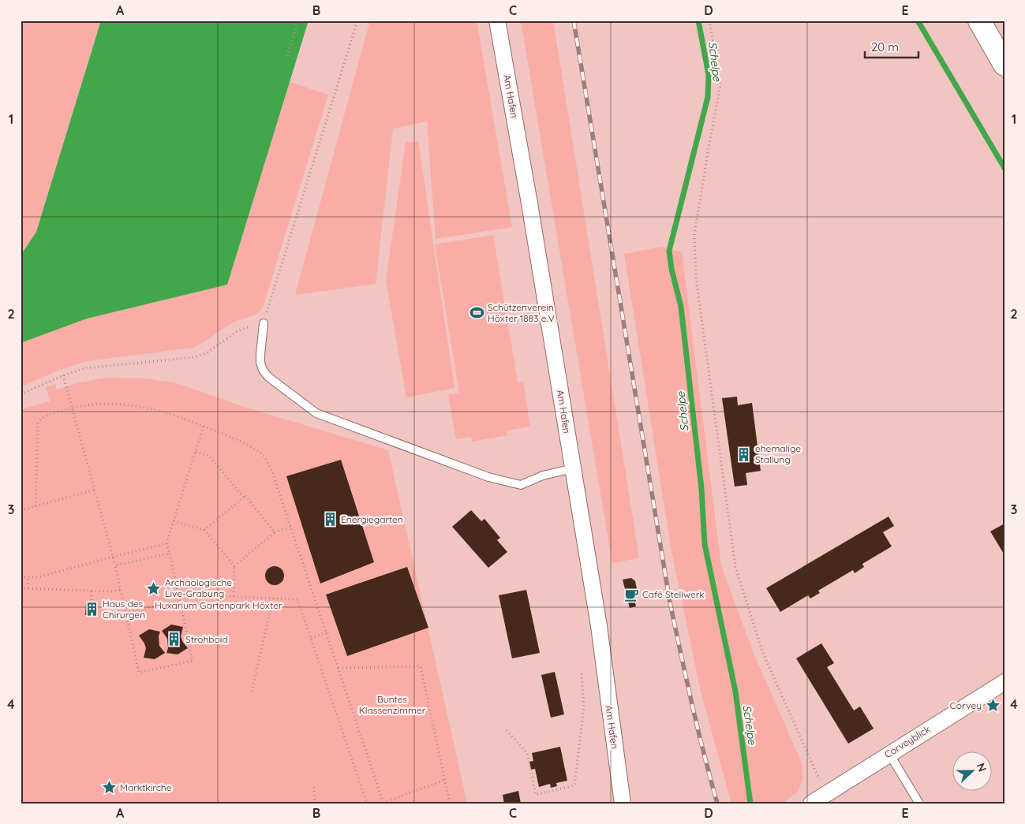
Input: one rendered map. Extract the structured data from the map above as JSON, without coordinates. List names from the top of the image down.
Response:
{
  "streets": {
    "street": ["Am Hafen", "Corveyblick"]
  },
  "water": ["Schelpe"],
  "parks": ["Huxarium Gartenpark Höxter", "Buntes Klassenzimmer"],
  "places": {
    "sports": ["Schützenverein Höxter 1883 e.V."],
    "building": [
      "ehemalige Stallung",
      "Energiegarten",
      "Haus des Chirurgen",
      "Strohboid"
    ],
    "place": ["Archäologische Live-Grabung", "Corvey", "Marktkirche"],
    "cafe": ["Café Stellwerk"]
  },
  "scale_bar": "20 m",
  "north": "right",
  "grid": {
    "columns": [
      "A",
      "B",
      "C",
      "D",
      "E"
    ],
    "rows": [
      "1",
      "2",
      "3",
      "4"
    ]
  }
}
